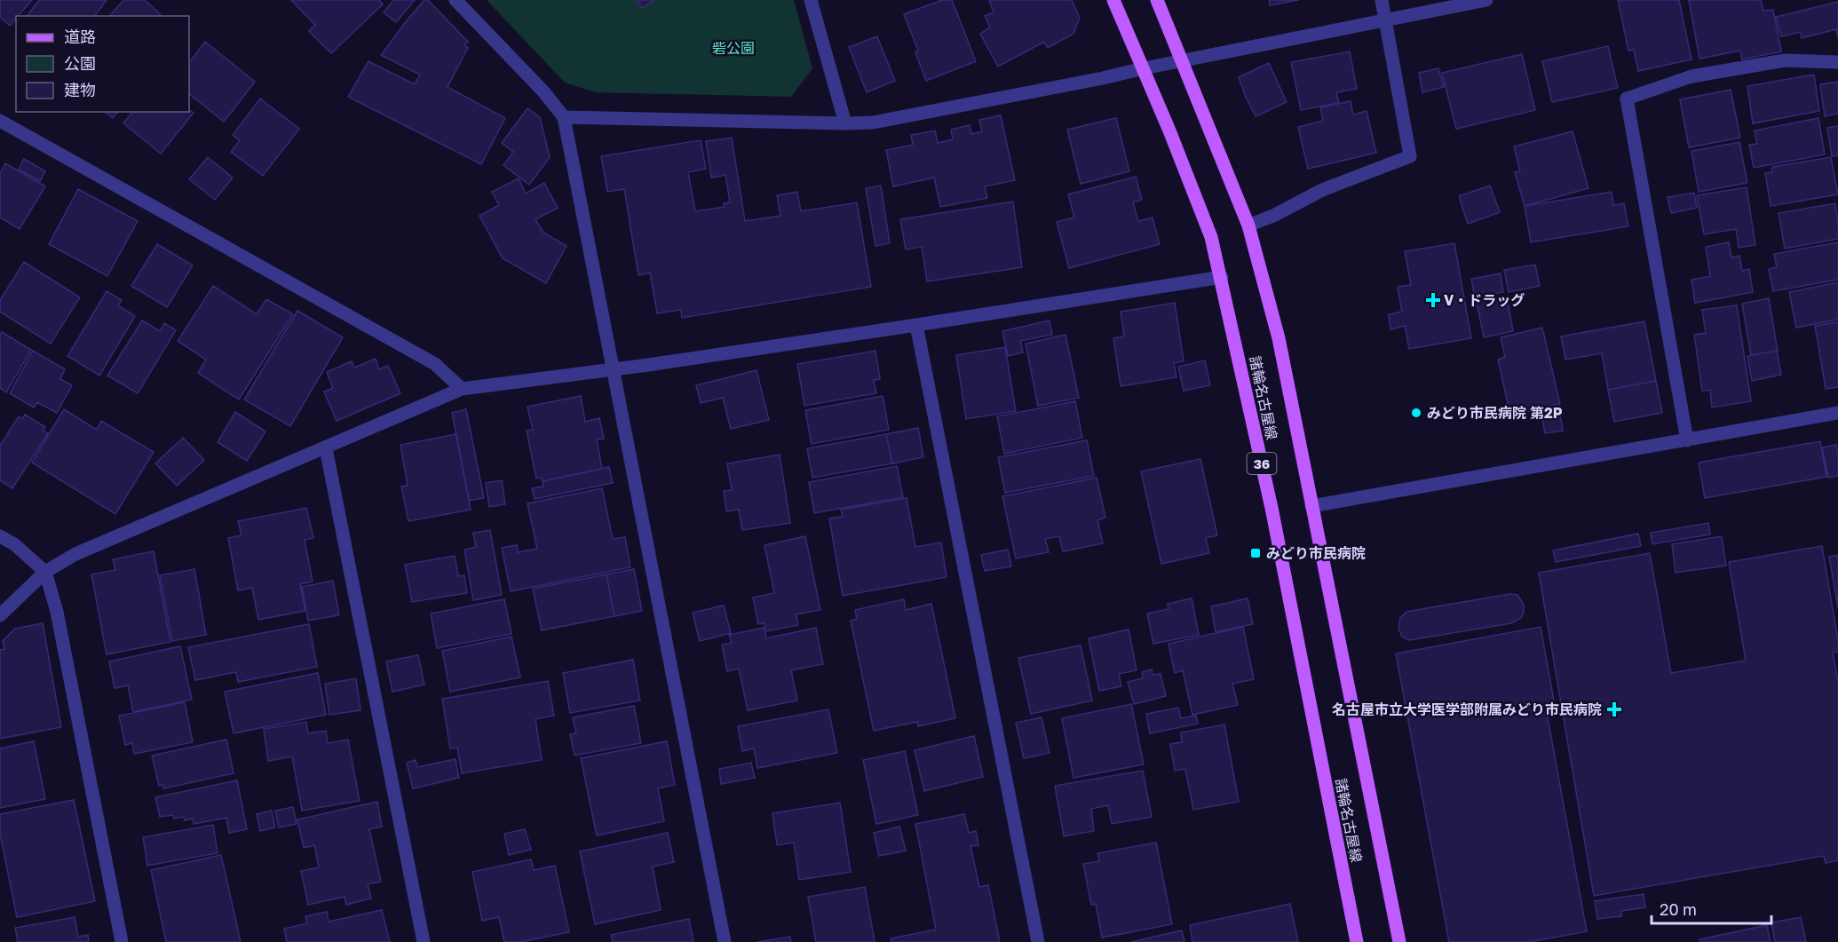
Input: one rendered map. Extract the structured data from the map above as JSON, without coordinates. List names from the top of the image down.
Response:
{
  "streets": {
    "main road": ["諸輪名古屋線", "36"]
  },
  "parks": ["砦公園"],
  "places": {
    "health": ["V・ドラッグ", "名古屋市立大学医学部附属みどり市民病院"],
    "other": ["みどり市民病院 第2P"],
    "transit": ["みどり市民病院"]
  },
  "legend": ["道路", "公園", "建物"],
  "scale_bar": "20 m"
}
